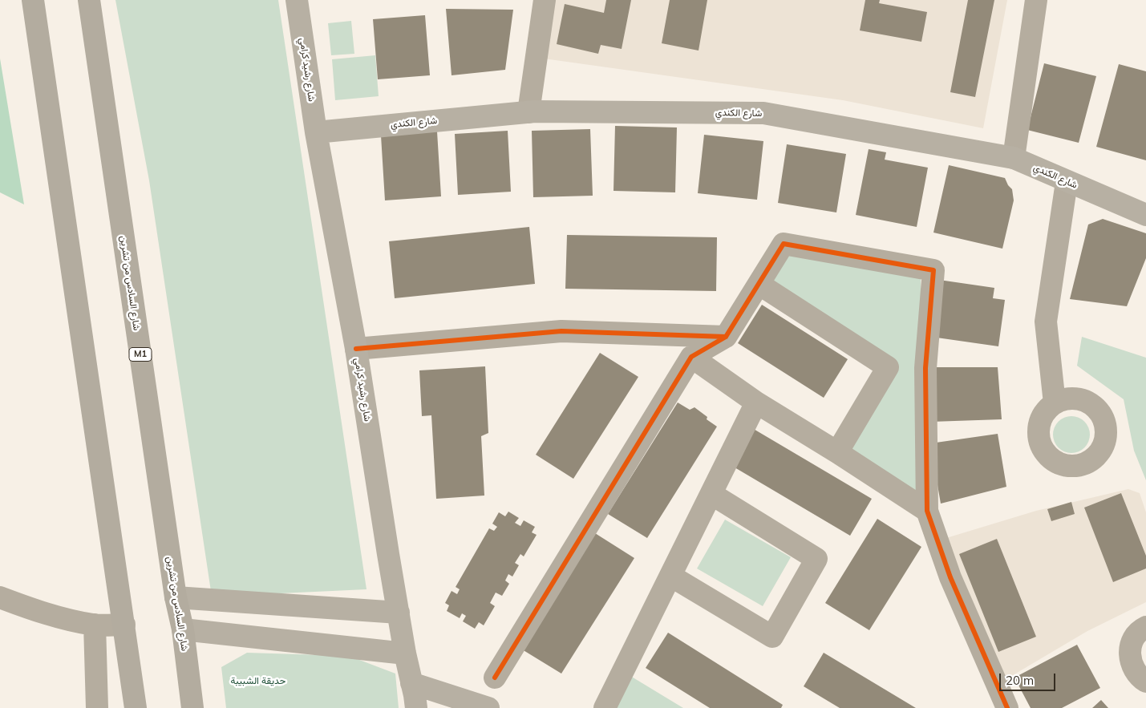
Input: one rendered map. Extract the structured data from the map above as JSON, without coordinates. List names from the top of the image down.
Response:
{
  "streets": {
    "highway": ["شارع السادس من تشرين", "M1"],
    "main road": ["شارع رشيد كرامي", "شارع الكندي"]
  },
  "crossings": [
    ["شارع رشيد كرامي", "شارع الكندي"]
  ],
  "parks": ["حديقة الشبيبة"],
  "scale_bar": "20 m"
}
